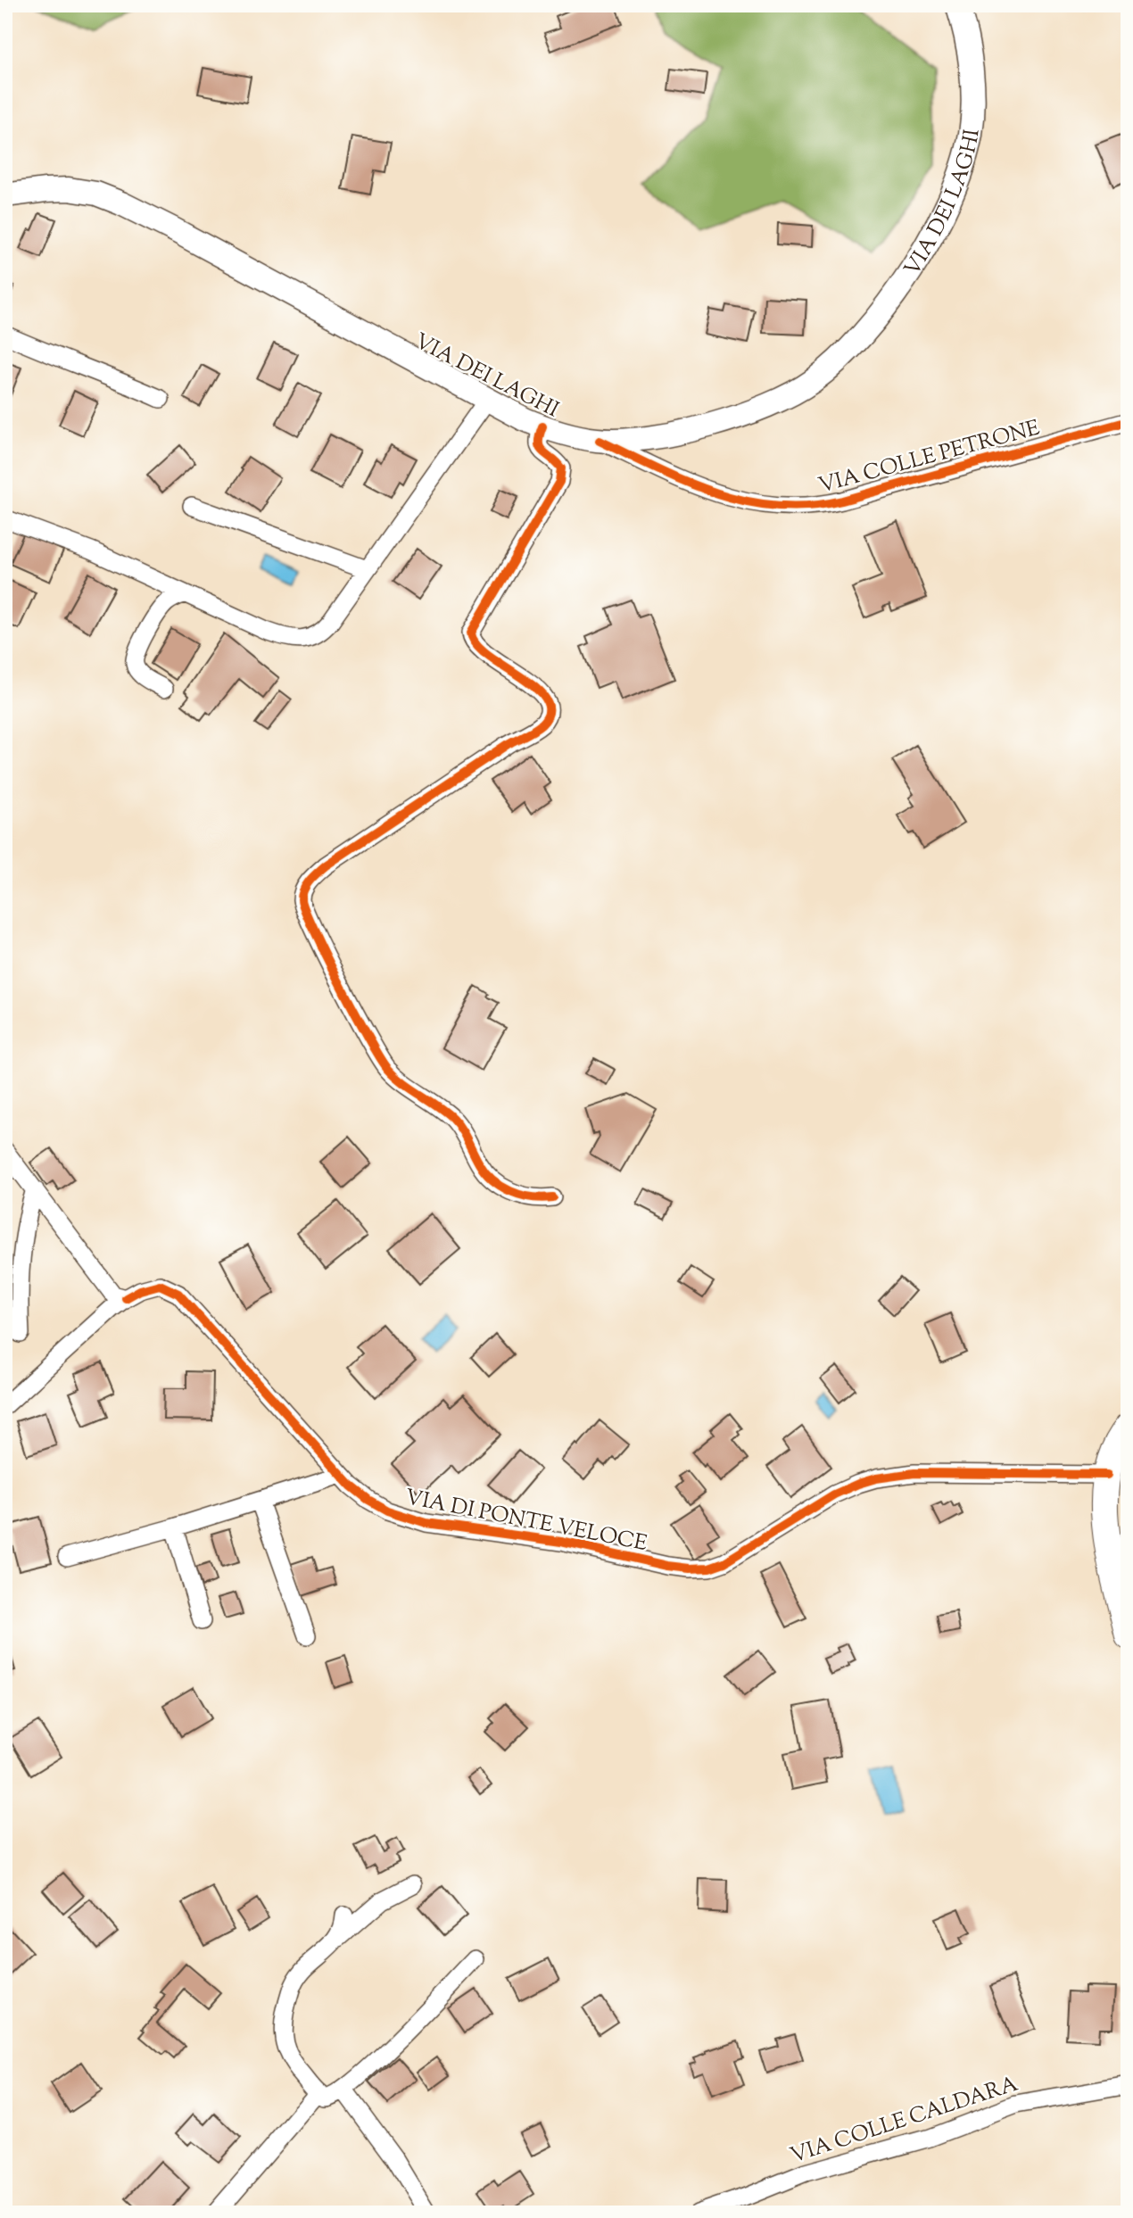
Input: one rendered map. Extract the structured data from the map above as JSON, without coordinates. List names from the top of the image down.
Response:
{
  "streets": {
    "main road": ["VIA DEI LAGHI"],
    "street": ["VIA COLLE PETRONE", "VIA DI PONTE VELOCE", "VIA COLLE CALDARA"]
  },
  "crossings": [
    ["VIA DEI LAGHI", "VIA COLLE PETRONE"]
  ]
}
